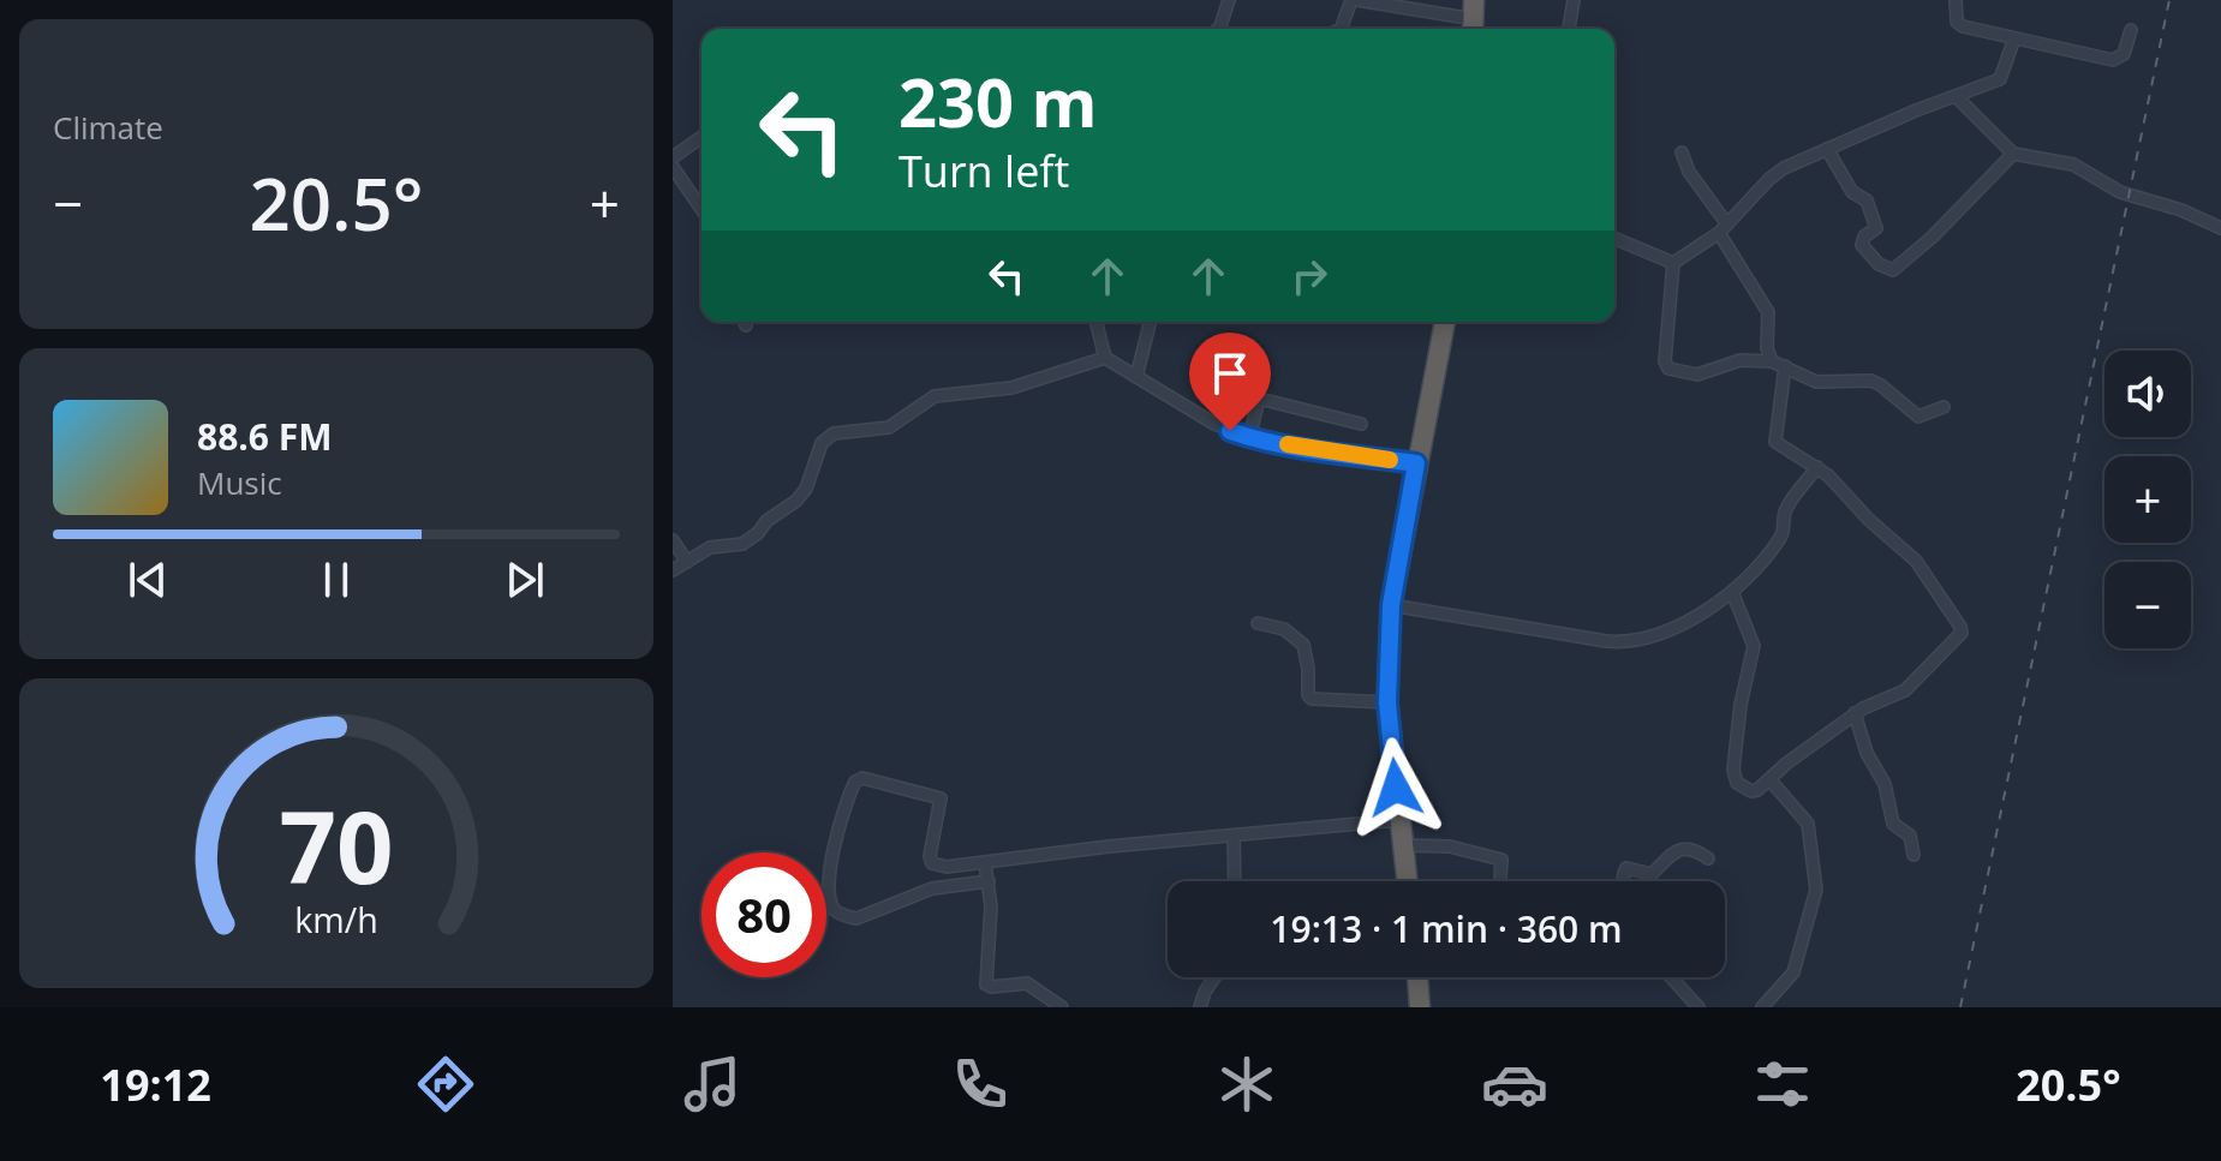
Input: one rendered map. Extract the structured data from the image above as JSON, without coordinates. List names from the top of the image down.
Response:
{
  "page": {
    "tile": "Climate",
    "turn": ["230 m", "Turn left"],
    "heat": ["−", "20.5°", "+"],
    "map_buttons": ["+", "−"],
    "song": ["88.6 FM", "Music"],
    "limit": "80",
    "trip": "19:13 · 1 min · 360 m",
    "tabs": ["19:12", "20.5°"],
    "gauge": ["70", "km/h"]
  }
}
